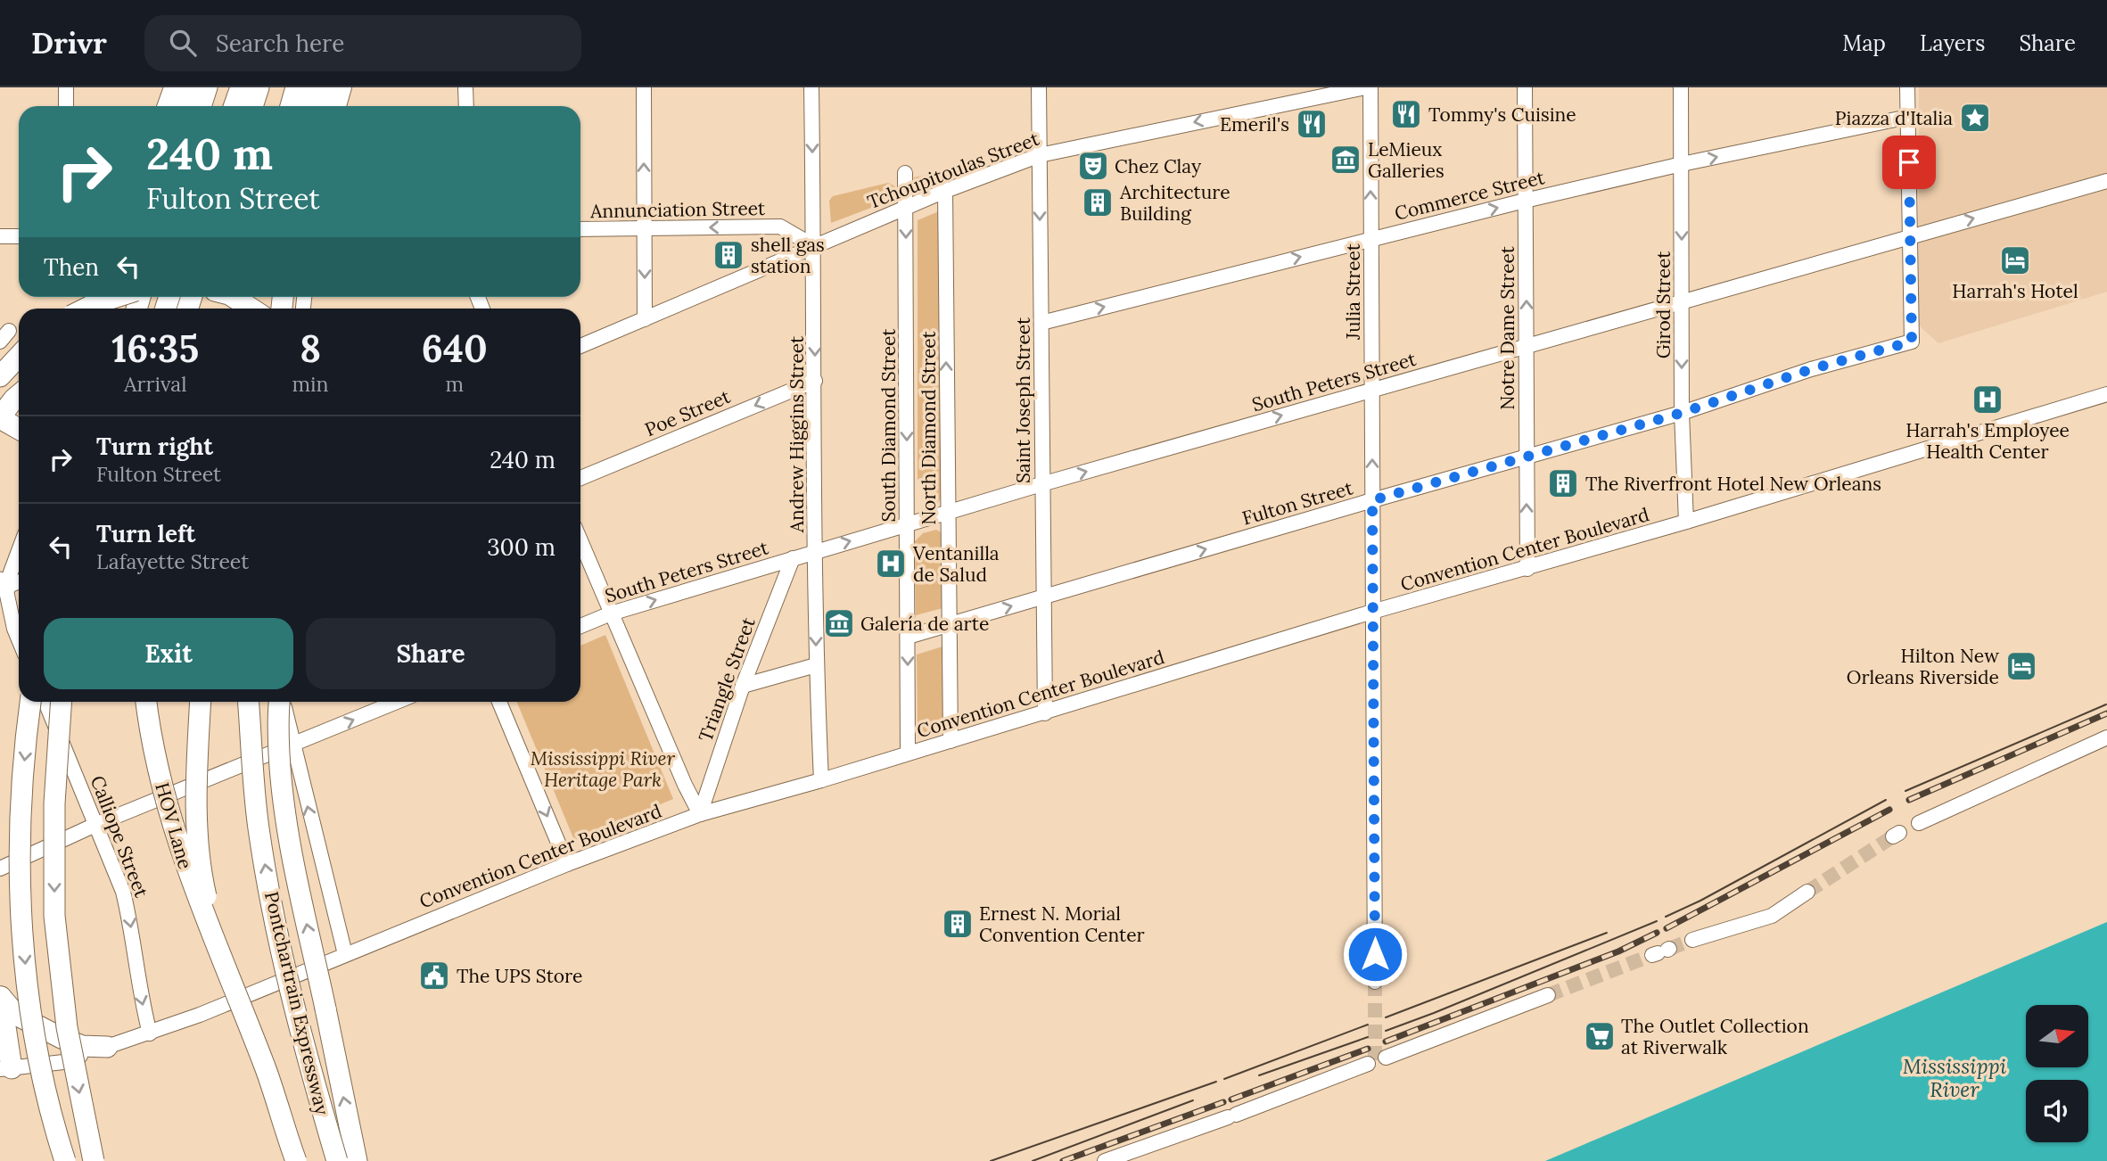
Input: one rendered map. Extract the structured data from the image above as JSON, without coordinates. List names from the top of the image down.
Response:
{
  "streets": {
    "highway": ["HOV Lane", "Pontchartrain Expressway"],
    "street": [
      "Tchoupitoulas Street",
      "Commerce Street",
      "Annunciation Street",
      "Julia Street",
      "Girod Street",
      "Notre Dame Street",
      "South Peters Street",
      "Saint Joseph Street",
      "Poe Street",
      "South Diamond Street",
      "North Diamond Street",
      "Andrew Higgins Street",
      "Fulton Street",
      "Convention Center Boulevard",
      "Triangle Street",
      "Calliope Street"
    ]
  },
  "crossings": [
    ["Tchoupitoulas Street", "Annunciation Street"],
    ["Tchoupitoulas Street", "Saint Joseph Street"],
    ["Tchoupitoulas Street", "South Diamond Street"],
    ["Tchoupitoulas Street", "North Diamond Street"],
    ["Tchoupitoulas Street", "Andrew Higgins Street"],
    ["Commerce Street", "Julia Street"],
    ["Commerce Street", "Girod Street"],
    ["Commerce Street", "Notre Dame Street"],
    ["Commerce Street", "Saint Joseph Street"],
    ["Annunciation Street", "Andrew Higgins Street"],
    ["Julia Street", "South Peters Street"],
    ["Julia Street", "Fulton Street"],
    ["Julia Street", "Convention Center Boulevard"],
    ["Girod Street", "South Peters Street"],
    ["Girod Street", "Fulton Street"],
    ["Girod Street", "Convention Center Boulevard"],
    ["Notre Dame Street", "South Peters Street"],
    ["Notre Dame Street", "Fulton Street"],
    ["Notre Dame Street", "Convention Center Boulevard"],
    ["South Peters Street", "Saint Joseph Street"],
    ["South Peters Street", "South Diamond Street"],
    ["South Peters Street", "North Diamond Street"],
    ["South Peters Street", "Andrew Higgins Street"],
    ["South Peters Street", "Fulton Street"],
    ["South Peters Street", "Triangle Street"],
    ["Saint Joseph Street", "Fulton Street"],
    ["Saint Joseph Street", "Convention Center Boulevard"],
    ["Poe Street", "Andrew Higgins Street"],
    ["South Diamond Street", "Fulton Street"],
    ["South Diamond Street", "Convention Center Boulevard"],
    ["North Diamond Street", "Fulton Street"],
    ["North Diamond Street", "Convention Center Boulevard"],
    ["Andrew Higgins Street", "Convention Center Boulevard"],
    ["Convention Center Boulevard", "Triangle Street"],
    ["Convention Center Boulevard", "Calliope Street"]
  ],
  "one_way": [
    "Tchoupitoulas Street",
    "Commerce Street",
    "Annunciation Street",
    "Girod Street",
    "Notre Dame Street",
    "South Peters Street",
    "Poe Street",
    "South Diamond Street",
    "North Diamond Street",
    "Andrew Higgins Street",
    "Fulton Street",
    "Calliope Street"
  ],
  "water": ["Mississippi River"],
  "parks": ["Mississippi River Heritage Park"],
  "places": {
    "restaurant": ["Tommy's Cuisine", "Emeril's"],
    "place": ["Piazza d'Italia"],
    "museum": ["LeMieux Galleries", "Galería de arte"],
    "theatre": ["Chez Clay"],
    "building": [
      "Architecture Building",
      "shell gas station",
      "The Riverfront Hotel New Orleans",
      "Ernest N. Morial Convention Center"
    ],
    "hotel": ["Harrah's Hotel", "Hilton New Orleans Riverside"],
    "hospital": ["Harrah's Employee Health Center", "Ventanilla de Salud"],
    "public building": ["The UPS Store"],
    "supermarket": ["The Outlet Collection at Riverwalk"]
  },
  "north": "right",
  "page": {
    "header": "Drivr",
    "search": "Search here",
    "nav": ["Map", "Layers", "Share"],
    "turn": ["240 m", "Fulton Street"],
    "then": "Then",
    "eta": [
      "16:35",
      "Arrival",
      "8",
      "min",
      "640",
      "m"
    ],
    "list": [
      {
        "name": "Turn right",
        "note": "Fulton Street",
        "value": "240 m"
      },
      {
        "name": "Turn left",
        "note": "Lafayette Street",
        "value": "300 m"
      }
    ],
    "buttons": ["Exit", "Share"]
  }
}
